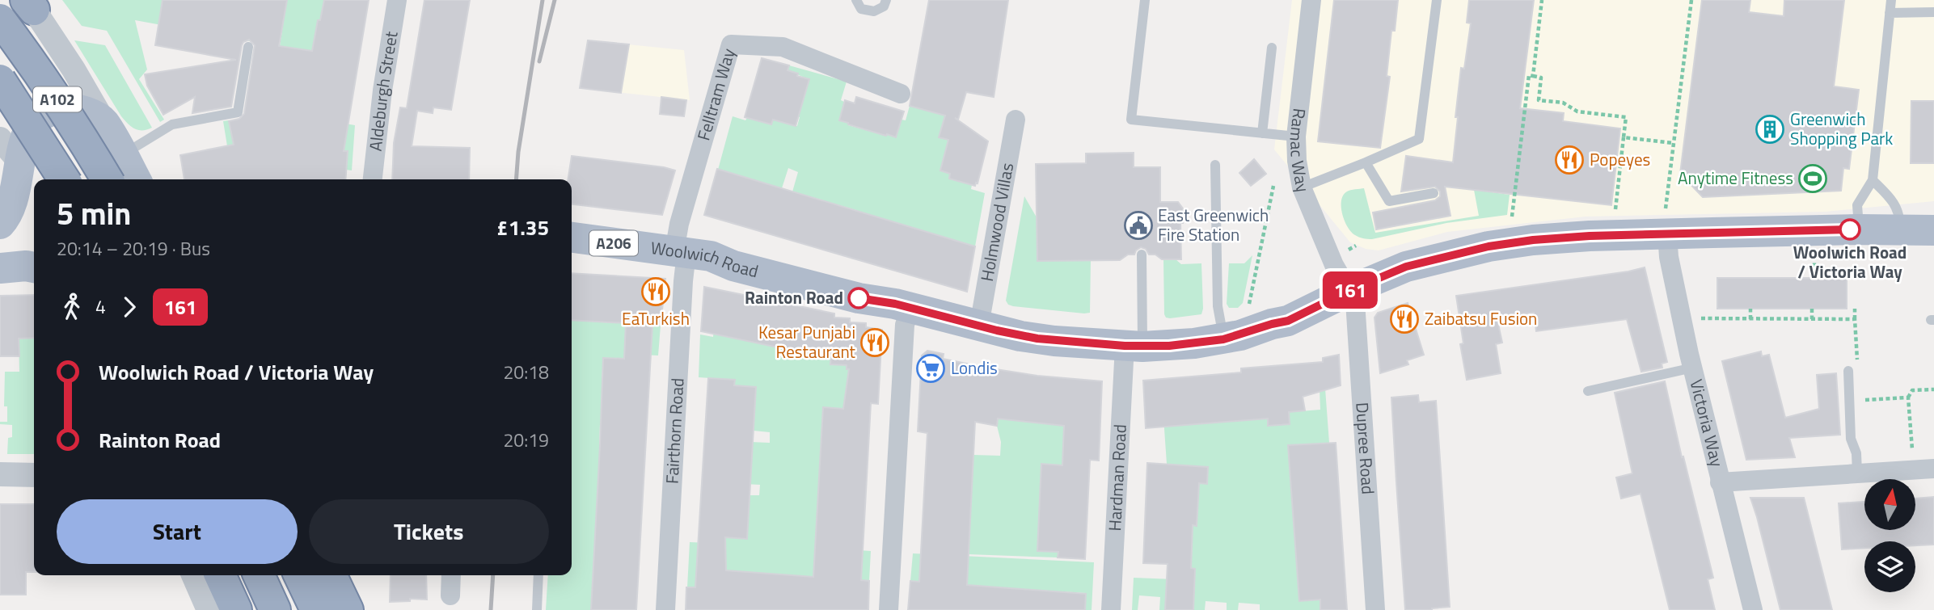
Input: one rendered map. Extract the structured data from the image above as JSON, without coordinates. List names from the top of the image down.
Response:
{
  "streets": {
    "highway": ["A102"],
    "main road": ["A206", "Woolwich Road"],
    "street": [
      "Aldeburgh Street",
      "Felltram Way",
      "Ramac Way",
      "Holmwood Villas",
      "Victoria Way",
      "Fairthorn Road",
      "Dupree Road",
      "Hardman Road"
    ]
  },
  "crossings": [
    ["Felltram Way", "Woolwich Road"],
    ["Felltram Way", "Fairthorn Road"],
    ["Ramac Way", "Woolwich Road"],
    ["Ramac Way", "Dupree Road"],
    ["Holmwood Villas", "Woolwich Road"],
    ["Woolwich Road", "Victoria Way"],
    ["Woolwich Road", "Fairthorn Road"],
    ["Woolwich Road", "Dupree Road"],
    ["Woolwich Road", "Hardman Road"]
  ],
  "places": {
    "building": ["Greenwich Shopping Park"],
    "restaurant": [
      "Popeyes",
      "EaTurkish",
      "Zaibatsu Fusion",
      "Kesar Punjabi Restaurant"
    ],
    "sports": ["Anytime Fitness"],
    "public building": ["East Greenwich Fire Station"],
    "other": ["Woolwich Road / Victoria Way", "Rainton Road"],
    "supermarket": ["Londis"]
  },
  "lines": ["bus line 161"],
  "north": "top",
  "page": {
    "on_map": "161",
    "heading": ["5 min", "20:14 – 20:19 · Bus", "£1.35"],
    "legs": ["4", "161"],
    "list": [
      {
        "name": "Woolwich Road / Victoria Way",
        "value": "20:18"
      },
      {
        "name": "Rainton Road",
        "value": "20:19"
      }
    ],
    "buttons": ["Start", "Tickets"]
  }
}
